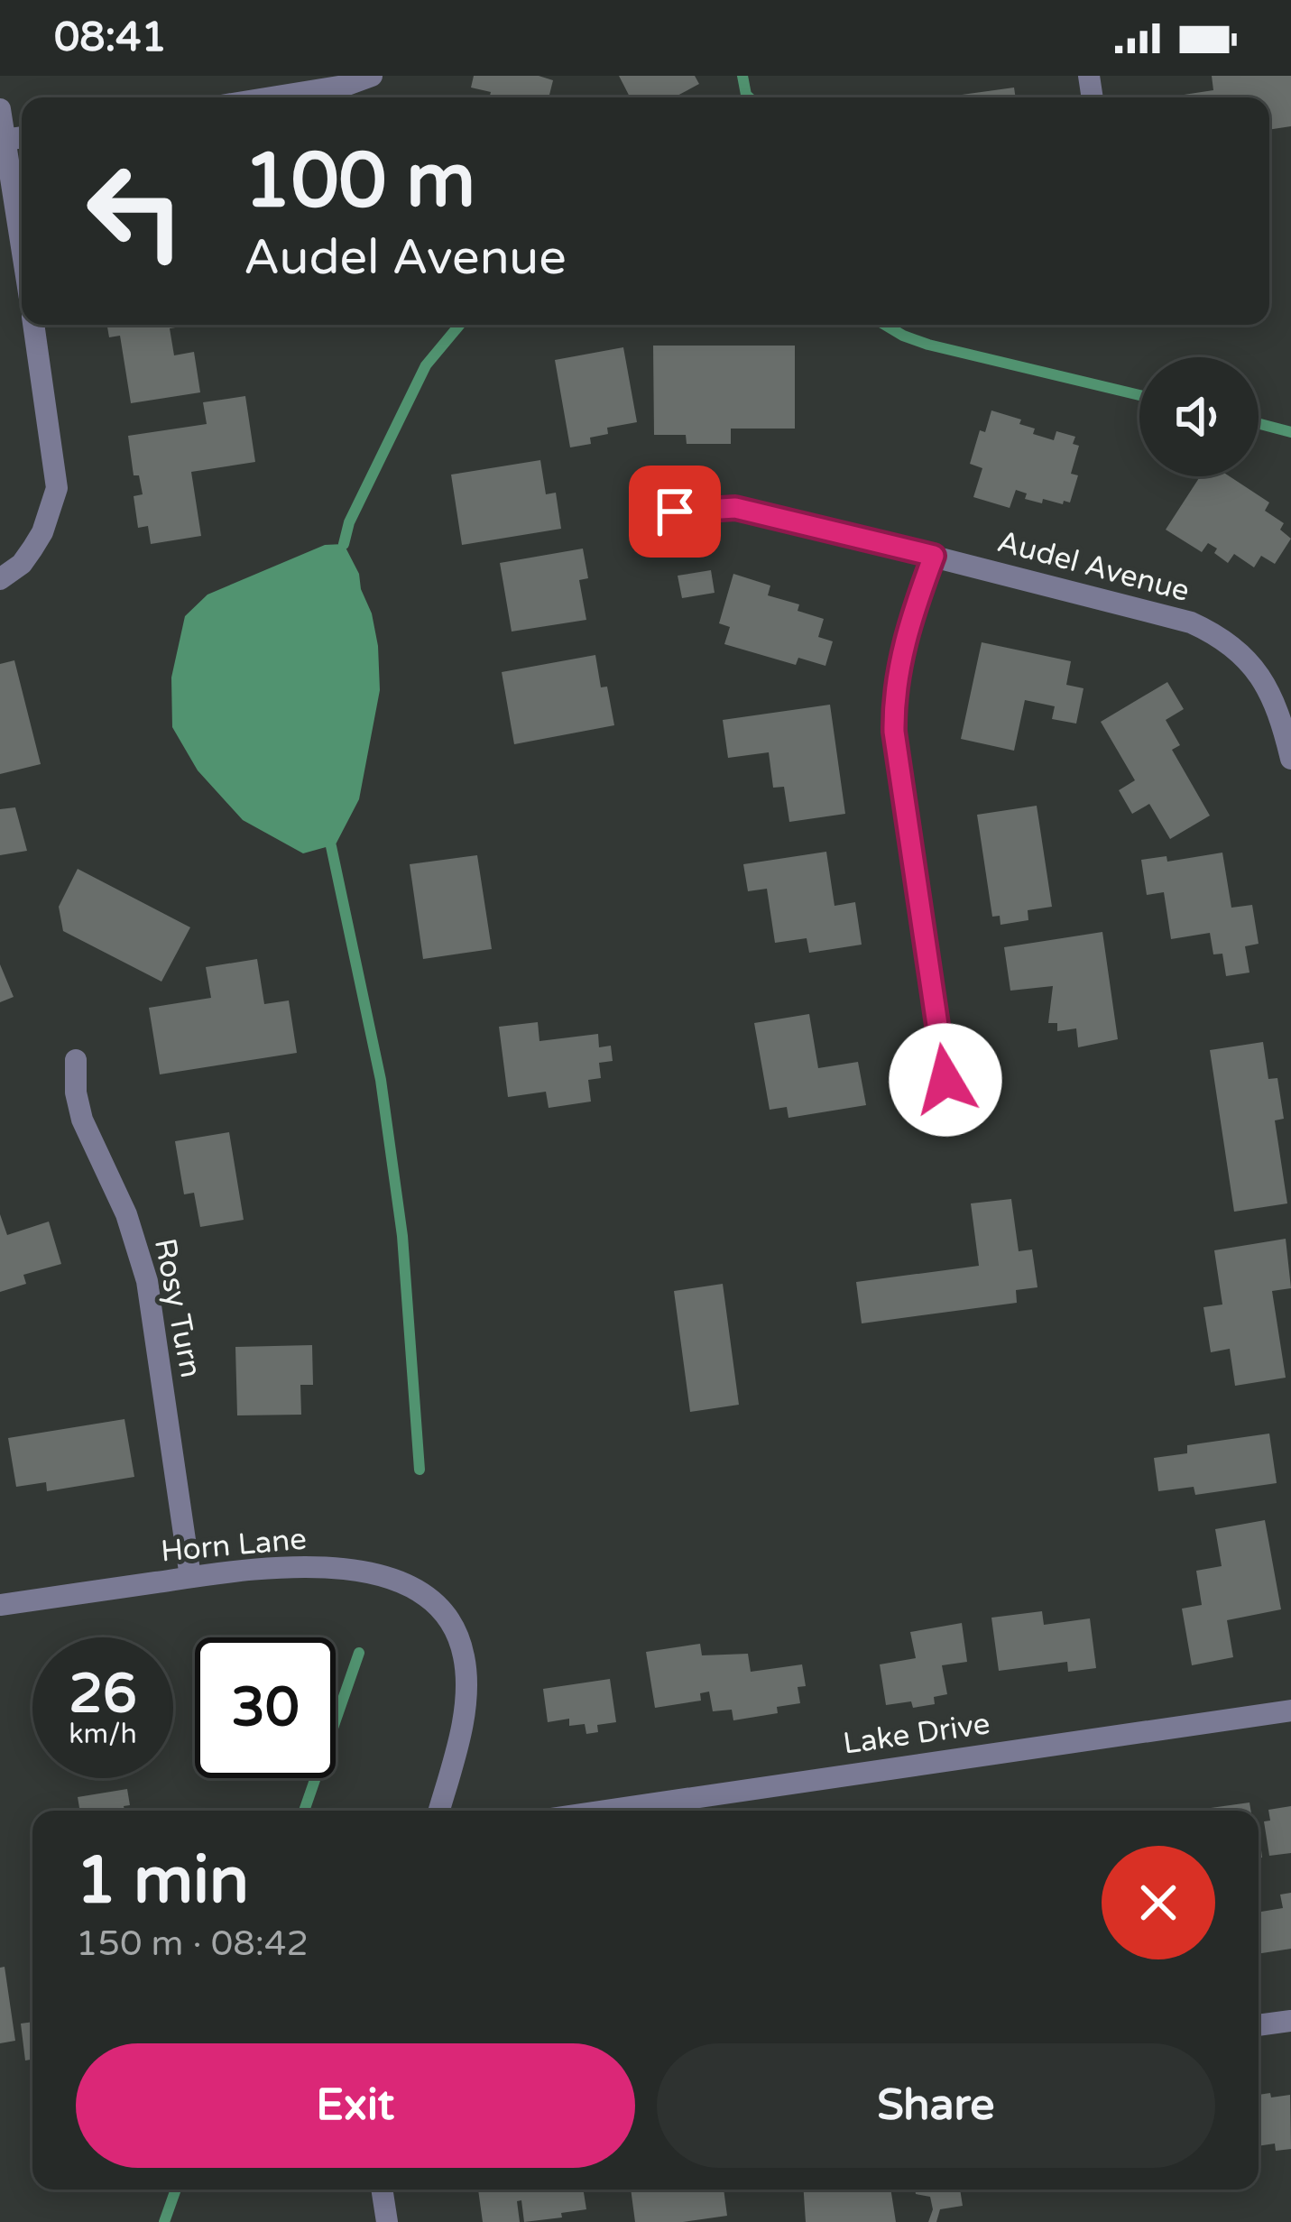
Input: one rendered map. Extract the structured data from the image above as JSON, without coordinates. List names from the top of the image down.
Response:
{
  "streets": {
    "street": [
      "Audel Avenue",
      "Rosy Turn",
      "Horn Lane",
      "Lake Drive"
    ]
  },
  "crossings": [
    ["Rosy Turn", "Horn Lane"]
  ],
  "page": {
    "status": "08:41",
    "turn": ["100 m", "Audel Avenue"],
    "speed": "26 km/h",
    "limit": "30",
    "heading": ["1 min", "150 m · 08:42"],
    "buttons": ["Exit", "Share"]
  }
}
